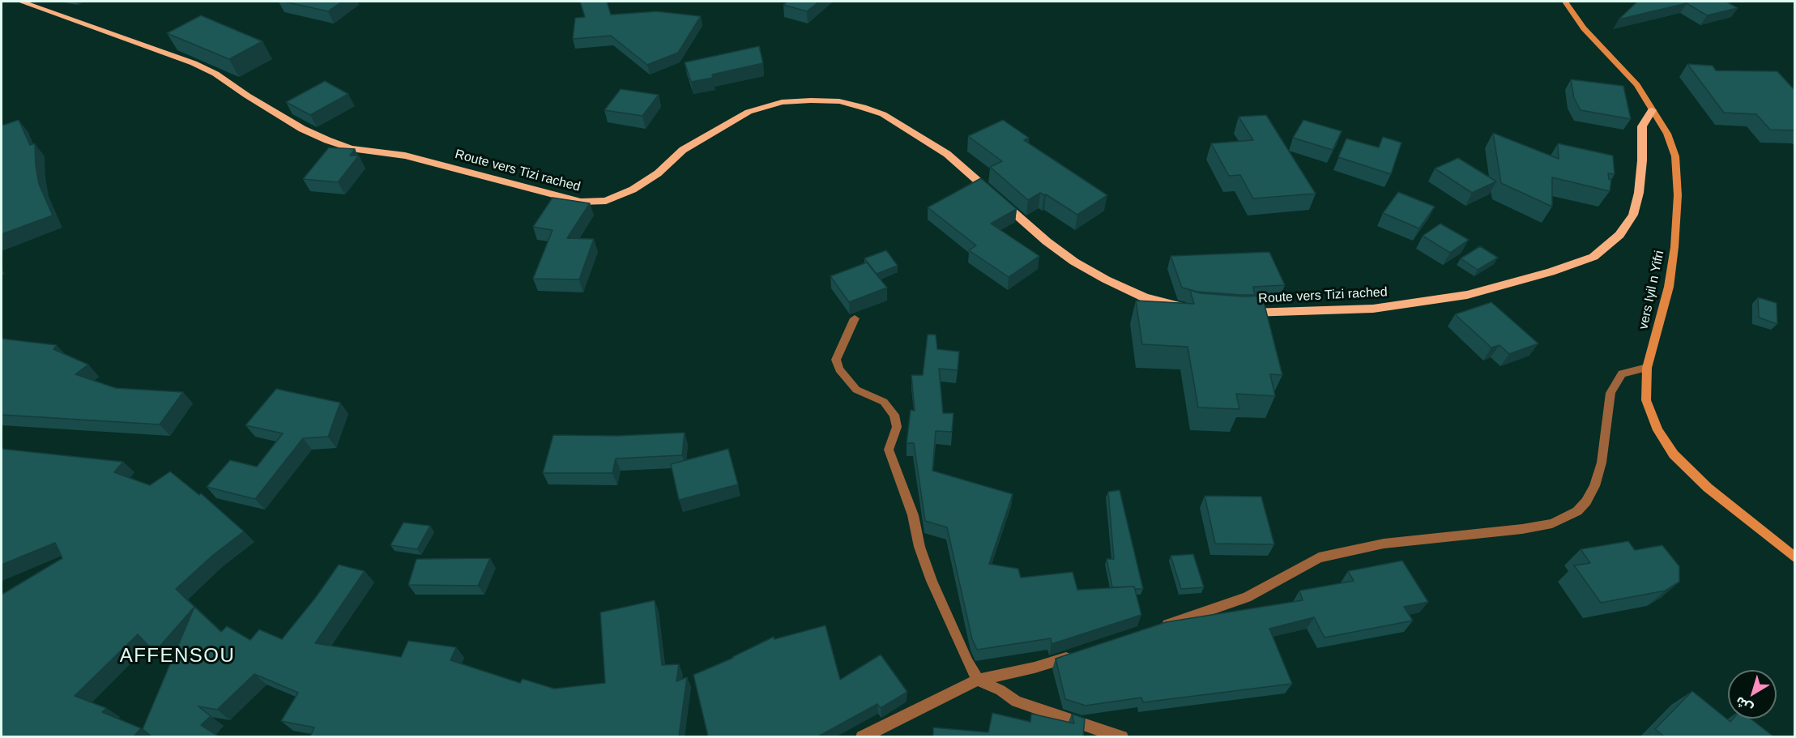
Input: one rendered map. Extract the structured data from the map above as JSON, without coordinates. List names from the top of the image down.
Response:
{
  "streets": {
    "main road": ["Route vers Tizi rached", "vers Iγil n Yifri"]
  },
  "crossings": [
    ["Route vers Tizi rached", "vers Iγil n Yifri"]
  ],
  "districts": ["AFFENSOU"],
  "north": "bottom left"
}
